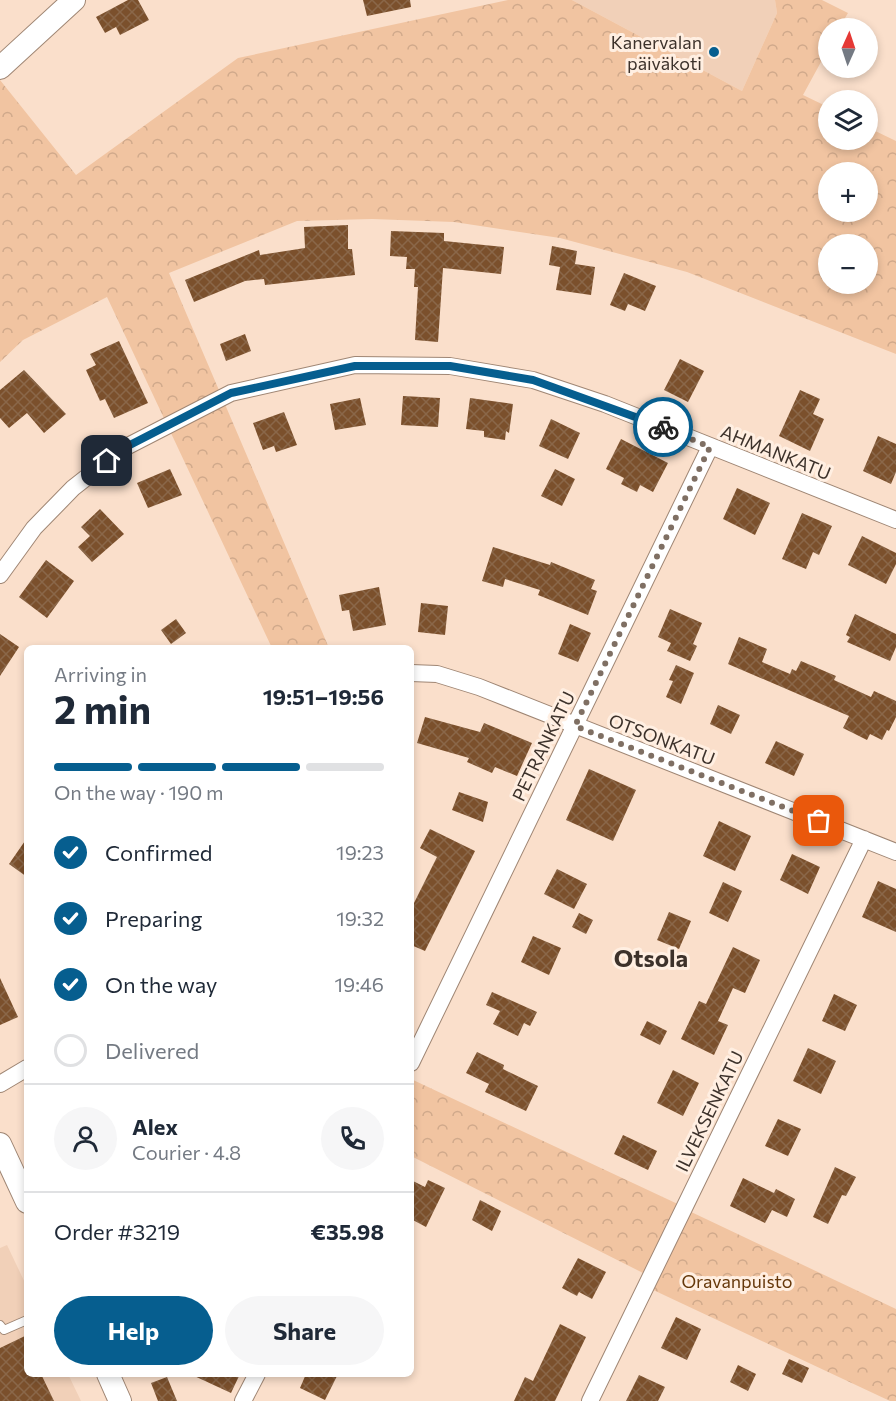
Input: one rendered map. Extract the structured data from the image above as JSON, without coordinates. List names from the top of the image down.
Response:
{
  "streets": {
    "street": [
      "AHMANKATU",
      "OTSONKATU",
      "PETRANKATU",
      "ILVEKSENKATU"
    ]
  },
  "crossings": [
    ["AHMANKATU", "PETRANKATU"],
    ["OTSONKATU", "PETRANKATU"],
    ["OTSONKATU", "ILVEKSENKATU"]
  ],
  "districts": ["Otsola"],
  "parks": ["Oravanpuisto"],
  "places": ["Kanervalan päiväkoti"],
  "north": "top",
  "page": {
    "map_buttons": ["+", "−"],
    "heading": ["2 min", "Arriving in", "19:51–19:56"],
    "panel": [
      "Alex",
      "Courier · 4.8",
      "Order #3219",
      "€35.98"
    ],
    "bar": "On the way · 190 m",
    "list": [
      ["Confirmed", "19:23"],
      ["Preparing", "19:32"],
      ["On the way", "19:46"],
      "Delivered"
    ],
    "buttons": ["Help", "Share"]
  }
}
